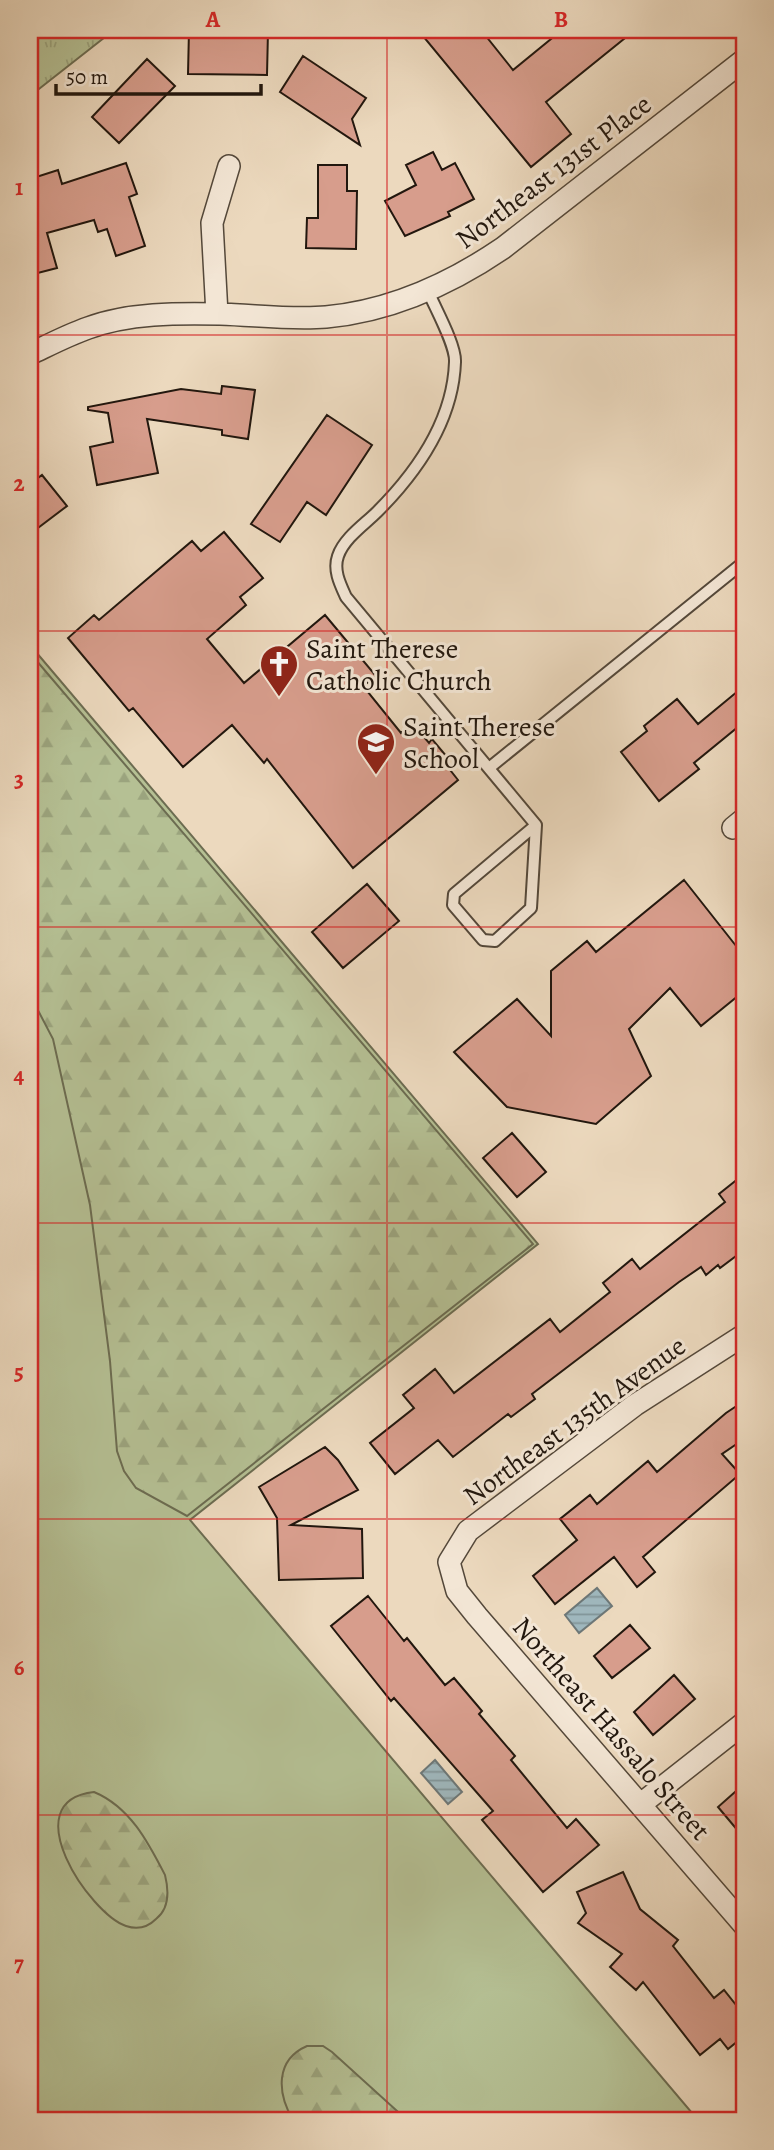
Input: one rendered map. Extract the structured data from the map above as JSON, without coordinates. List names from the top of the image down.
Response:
{
  "streets": {
    "street": ["Northeast 131st Place", "Northeast 135th Avenue", "Northeast Hassalo Street"]
  },
  "crossings": [
    ["Northeast 135th Avenue", "Northeast Hassalo Street"]
  ],
  "places": {
    "church": ["Saint Therese Catholic Church"],
    "school or university": ["Saint Therese School"]
  },
  "scale_bar": "50 m",
  "grid": {
    "columns": ["A", "B"],
    "rows": [
      "1",
      "2",
      "3",
      "4",
      "5",
      "6",
      "7"
    ]
  }
}
